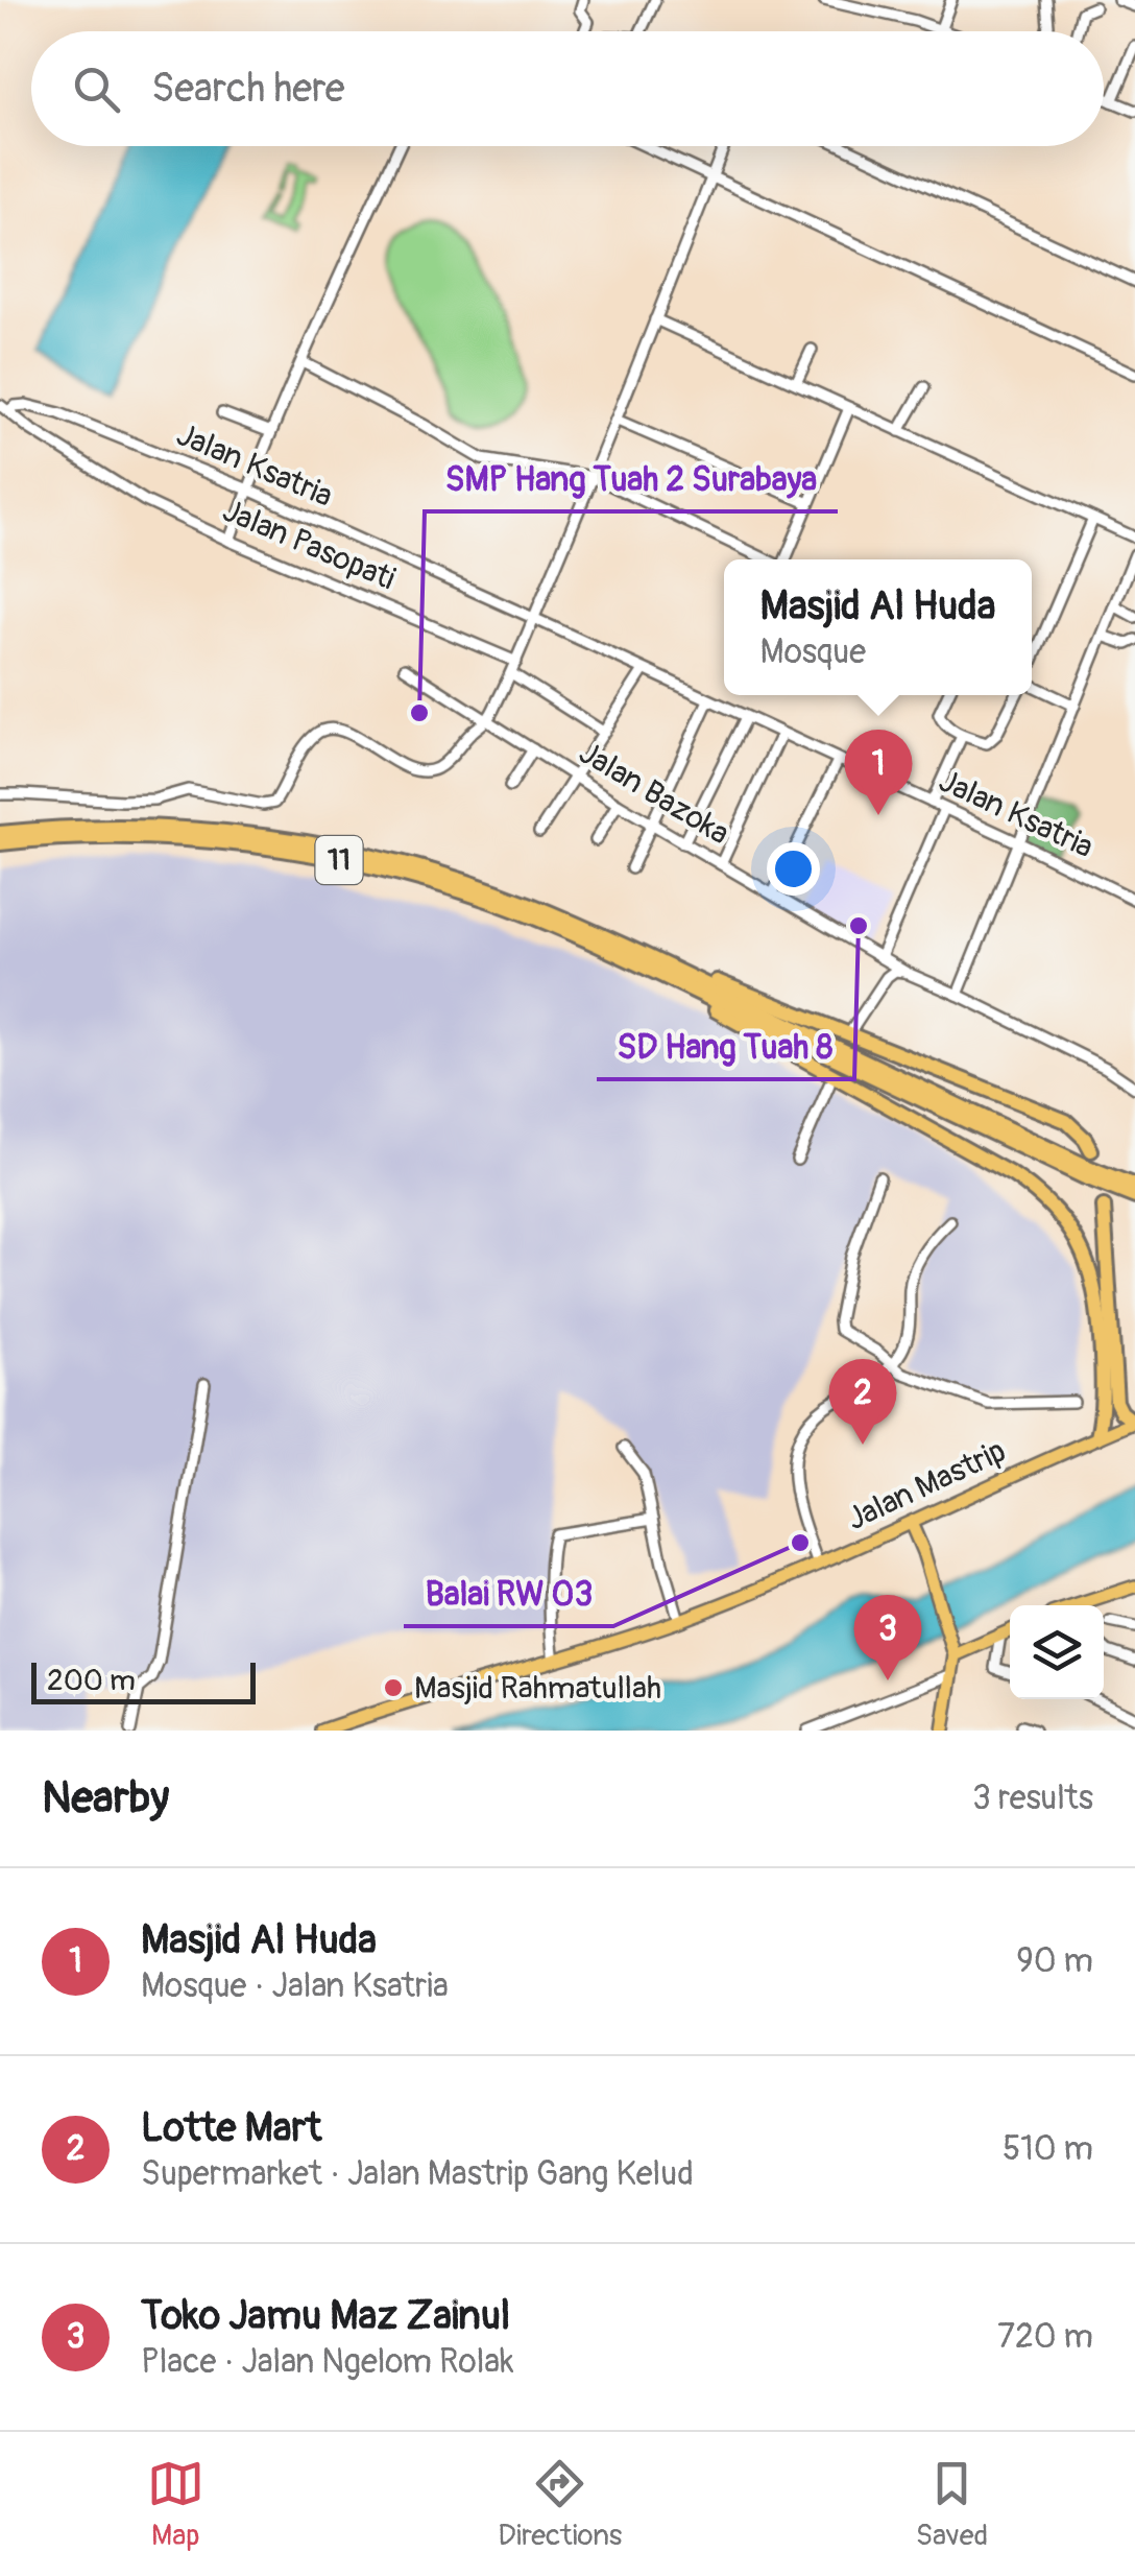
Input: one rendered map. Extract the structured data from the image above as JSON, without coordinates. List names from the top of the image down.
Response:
{
  "streets": {
    "highway": ["11"],
    "main road": ["Jalan Mastrip"],
    "street": ["Jalan Ksatria", "Jalan Pasopati", "Jalan Bazoka"]
  },
  "crossings": [
    ["Jalan Ksatria", "Jalan Pasopati"]
  ],
  "places": [
    "SMP Hang Tuah 2 Surabaya",
    "SD Hang Tuah 8",
    "Balai RW 03",
    "Masjid Rahmatullah"
  ],
  "scale_bar": "200 m",
  "page": {
    "search": "Search here",
    "popup": ["Masjid Al Huda", "Mosque"],
    "pins": ["1", "2", "3"],
    "scale": "200 m",
    "heading": ["Nearby", "3 results"],
    "list": [
      {
        "mark": "1",
        "name": "Masjid Al Huda",
        "note": "Mosque · Jalan Ksatria",
        "value": "90 m"
      },
      {
        "mark": "2",
        "name": "Lotte Mart",
        "note": "Supermarket · Jalan Mastrip Gang Kelud",
        "value": "510 m"
      },
      {
        "mark": "3",
        "name": "Toko Jamu Maz Zainul",
        "note": "Place · Jalan Ngelom Rolak",
        "value": "720 m"
      }
    ],
    "nav": ["Map", "Directions", "Saved"]
  }
}
